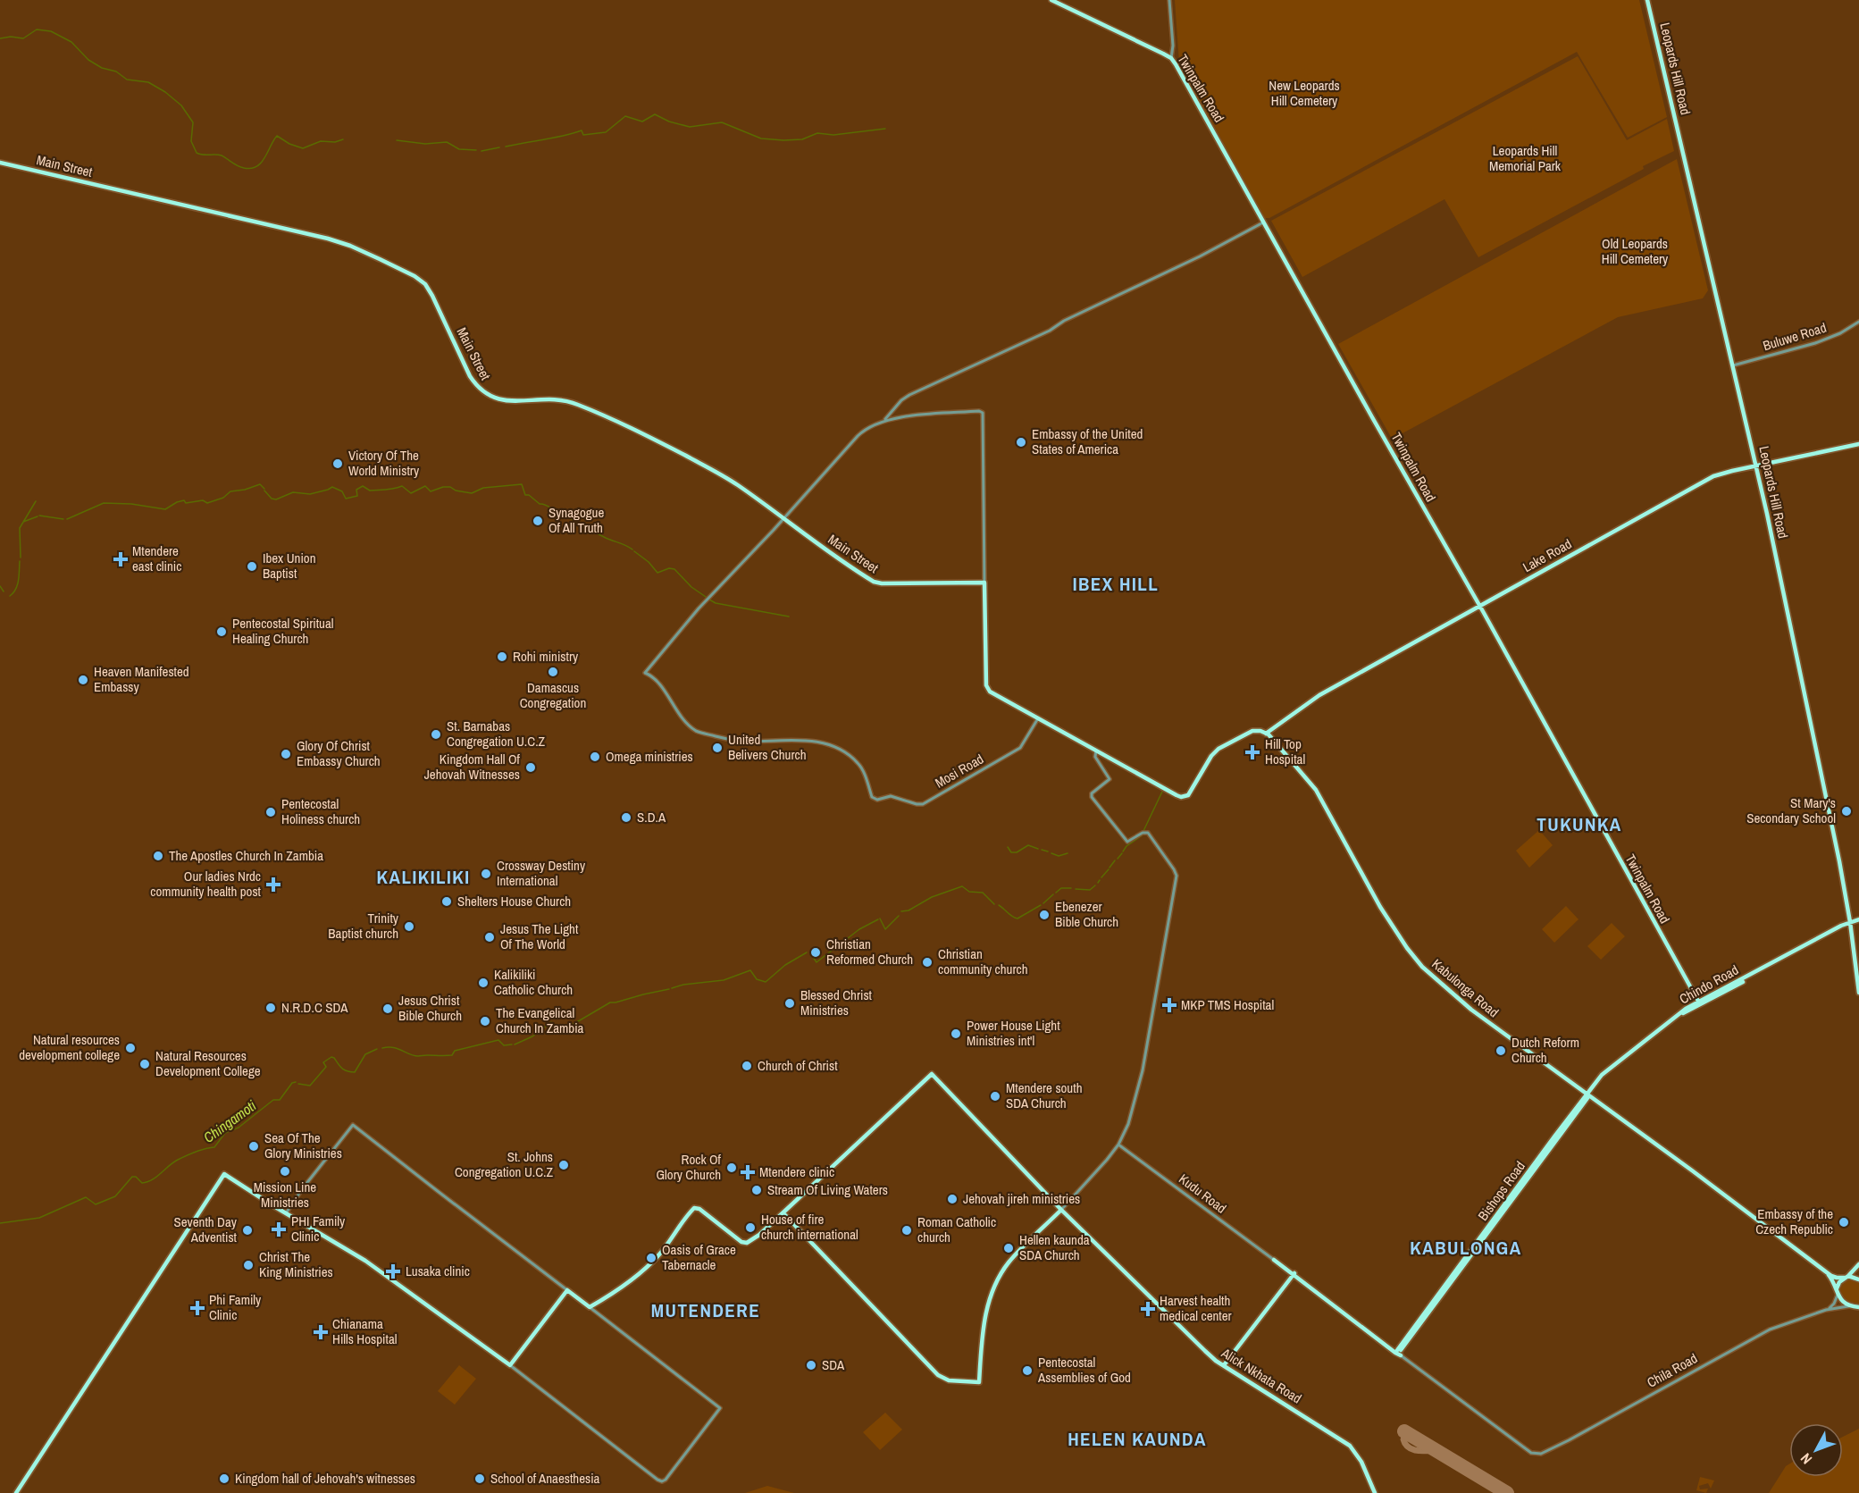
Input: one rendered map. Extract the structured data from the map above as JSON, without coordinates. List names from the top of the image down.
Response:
{
  "streets": {
    "main road": [
      "Leopards Hill Road",
      "Twinpalm Road",
      "Main Street",
      "Lake Road",
      "Chindo Road",
      "Kabulonga Road",
      "Bishops Road",
      "Kudu Road",
      "Alick Nkhata Road"
    ],
    "street": ["Buluwe Road", "Mosi Road", "Chila Road"]
  },
  "crossings": [
    ["Leopards Hill Road", "Buluwe Road"],
    ["Leopards Hill Road", "Lake Road"],
    ["Leopards Hill Road", "Chindo Road"],
    ["Twinpalm Road", "Lake Road"],
    ["Twinpalm Road", "Chindo Road"],
    ["Main Street", "Mosi Road"],
    ["Lake Road", "Kabulonga Road"],
    ["Chindo Road", "Kabulonga Road"],
    ["Chindo Road", "Bishops Road"],
    ["Kabulonga Road", "Bishops Road"],
    ["Kabulonga Road", "Chila Road"],
    ["Bishops Road", "Kudu Road"],
    ["Kudu Road", "Chila Road"]
  ],
  "districts": [
    "IBEX HILL",
    "TUKUNKA",
    "KALIKILIKI",
    "KABULONGA",
    "MUTENDERE",
    "HELEN KAUNDA"
  ],
  "water": ["Chingamoti"],
  "parks": ["New Leopards Hill Cemetery", "Leopards Hill Memorial Park", "Old Leopards Hill Cemetery"],
  "places": {
    "other": [
      "Embassy of the United States of America",
      "Victory Of The World Ministry",
      "Synagogue Of All Truth",
      "Ibex Union Baptist",
      "Pentecostal Spiritual Healing Church",
      "Rohi ministry",
      "Damascus Congregation",
      "Heaven Manifested Embassy",
      "St. Barnabas Congregation U.C.Z",
      "United Belivers Church",
      "Glory Of Christ Embassy Church",
      "Omega ministries",
      "Kingdom Hall Of Jehovah Witnesses",
      "St Mary's Secondary School",
      "Pentecostal Holiness church",
      "S.D.A",
      "The Apostles Church In Zambia",
      "Crossway Destiny International",
      "Shelters House Church",
      "Ebenezer Bible Church",
      "Trinity Baptist church",
      "Jesus The Light Of The World",
      "Christian Reformed Church",
      "Christian community church",
      "Kalikiliki Catholic Church",
      "Blessed Christ Ministries",
      "N.R.D.C SDA",
      "Jesus Christ Bible Church",
      "The Evangelical Church In Zambia",
      "Power House Light Ministries int'l",
      "Natural resources development college",
      "Dutch Reform Church",
      "Natural Resources Development College",
      "Church of Christ",
      "Mtendere south SDA Church",
      "Sea Of The Glory Ministries",
      "St. Johns Congregation U.C.Z",
      "Rock Of Glory Church",
      "Mission Line Ministries",
      "Stream Of Living Waters",
      "Jehovah jireh ministries",
      "Embassy of the Czech Republic",
      "House of fire church international",
      "Seventh Day Adventist",
      "Roman Catholic church",
      "Hellen kaunda SDA Church",
      "Oasis of Grace Tabernacle",
      "Christ The King Ministries",
      "SDA",
      "Pentecostal Assemblies of God",
      "Kingdom hall of Jehovah's witnesses",
      "School of Anaesthesia"
    ],
    "health": [
      "Mtendere east clinic",
      "Hill Top Hospital",
      "Our ladies Nrdc community health post",
      "MKP TMS Hospital",
      "Mtendere clinic",
      "PHI Family Clinic",
      "Lusaka clinic",
      "Phi Family Clinic",
      "Harvest health medical center",
      "Chianama Hills Hospital"
    ]
  },
  "north": "bottom left"
}
